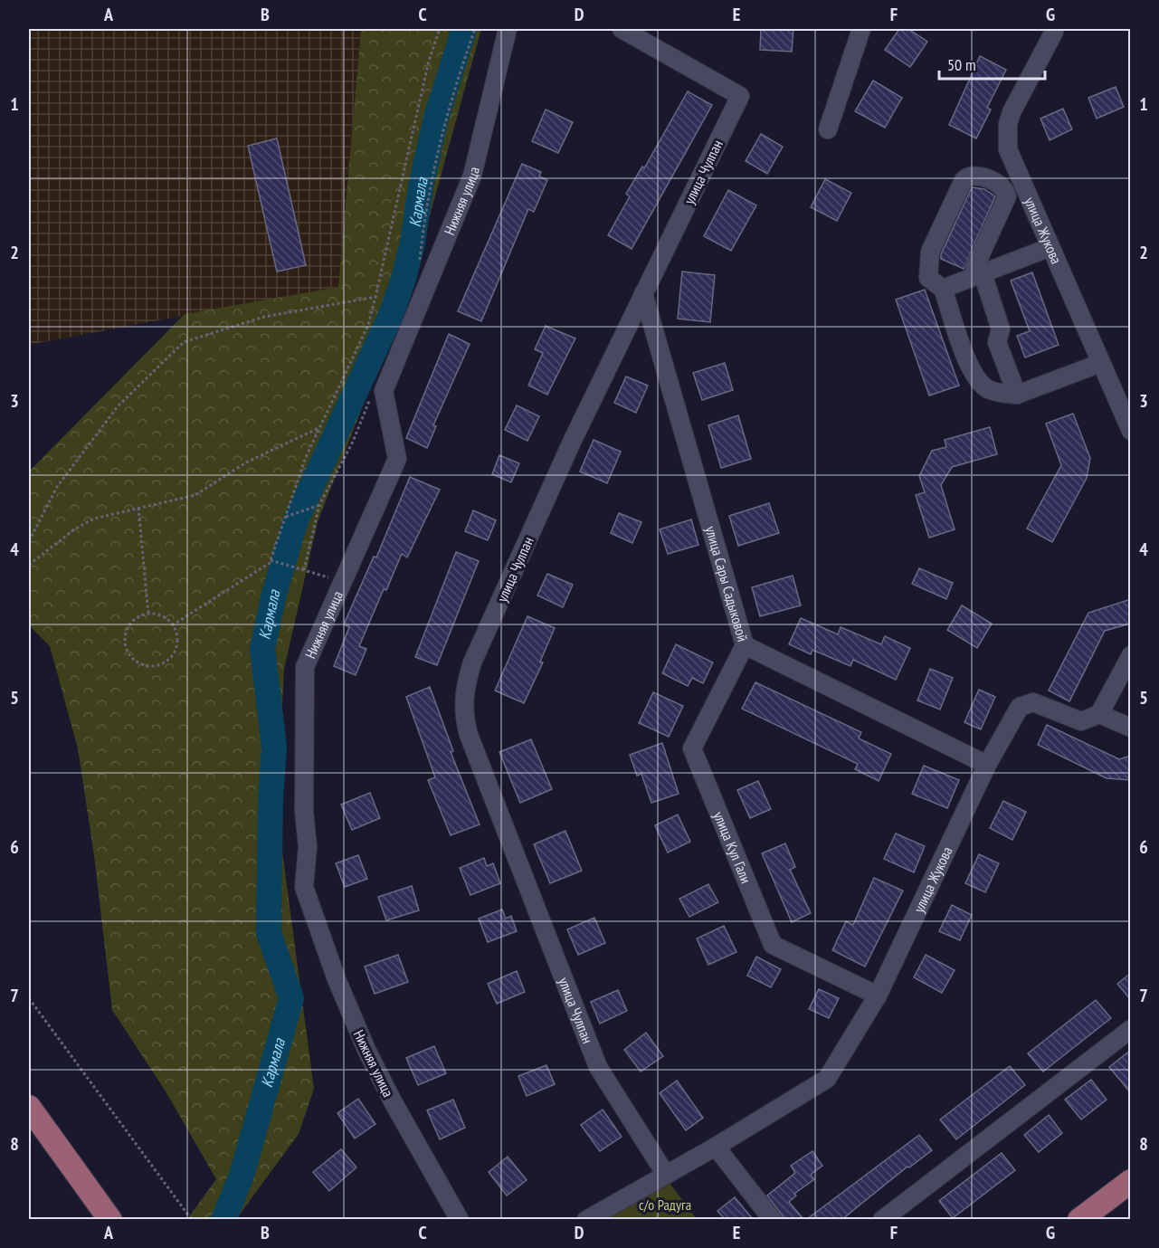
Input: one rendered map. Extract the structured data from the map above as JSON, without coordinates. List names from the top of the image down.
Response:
{
  "streets": {
    "street": [
      "улица Чулпан",
      "Нижняя улица",
      "улица Жукова",
      "улица Сары Садыковой",
      "улица Кул Гали"
    ]
  },
  "crossings": [
    ["улица Чулпан", "улица Жукова"],
    ["улица Чулпан", "улица Сары Садыковой"],
    ["улица Жукова", "улица Сары Садыковой"],
    ["улица Жукова", "улица Кул Гали"],
    ["улица Сары Садыковой", "улица Кул Гали"]
  ],
  "water": ["Кармала"],
  "parks": ["с/о Радуга"],
  "scale_bar": "50 m",
  "grid": {
    "columns": [
      "A",
      "B",
      "C",
      "D",
      "E",
      "F",
      "G"
    ],
    "rows": [
      "1",
      "2",
      "3",
      "4",
      "5",
      "6",
      "7",
      "8"
    ]
  }
}
